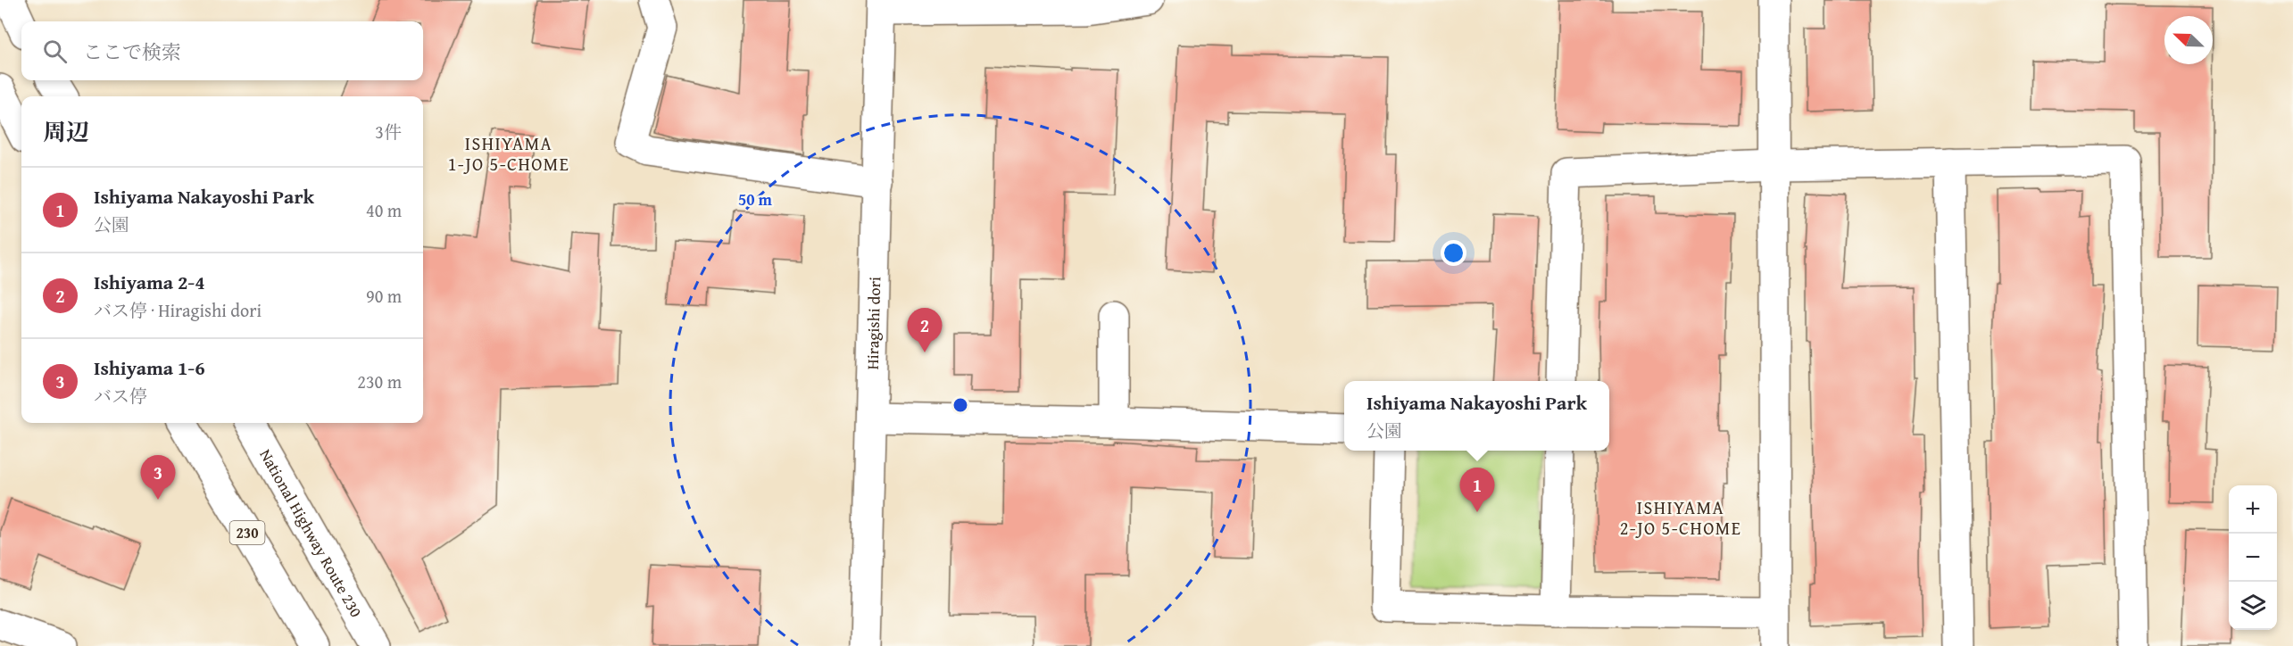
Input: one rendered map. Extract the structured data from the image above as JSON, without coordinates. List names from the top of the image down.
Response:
{
  "streets": {
    "main road": ["Hiragishi dori", "230", "National Highway Route 230"]
  },
  "districts": ["ISHIYAMA 1-JO 5-CHOME", "ISHIYAMA 2-JO 5-CHOME"],
  "north": "top left",
  "page": {
    "search": "ここで検索",
    "heading": ["周辺", "3件"],
    "list": [
      {
        "mark": "1",
        "name": "Ishiyama Nakayoshi Park",
        "note": "公園",
        "value": "40 m"
      },
      {
        "mark": "2",
        "name": "Ishiyama 2-4",
        "note": "バス停 · Hiragishi dori",
        "value": "90 m"
      },
      {
        "mark": "3",
        "name": "Ishiyama 1-6",
        "note": "バス停",
        "value": "230 m"
      }
    ],
    "pins": ["2", "3", "1"],
    "popup": ["Ishiyama Nakayoshi Park", "公園"],
    "map_buttons": ["+", "−"]
  },
  "rings": ["50 m"]
}
